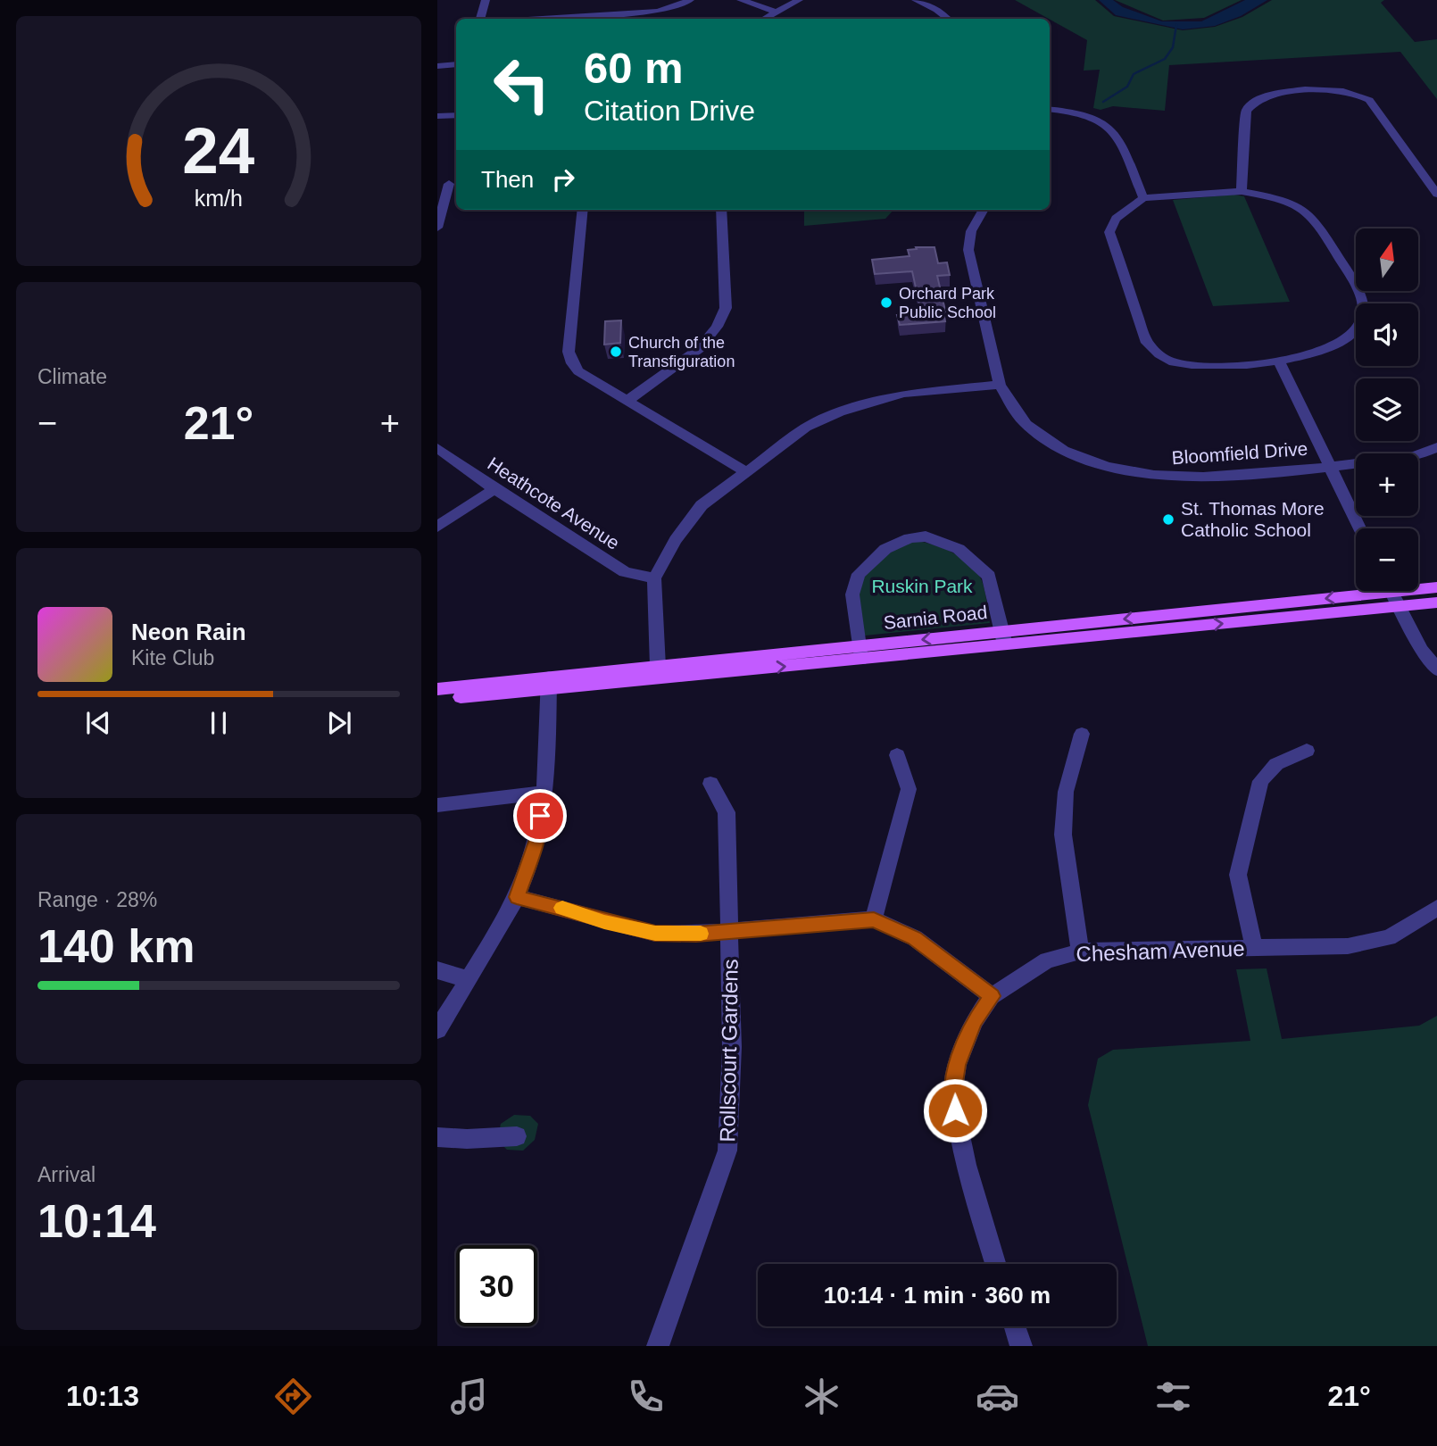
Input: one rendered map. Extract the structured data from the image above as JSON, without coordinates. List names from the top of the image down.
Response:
{
  "streets": {
    "main road": ["Sarnia Road"],
    "street": [
      "Bloomfield Drive",
      "Heathcote Avenue",
      "Chesham Avenue",
      "Rollscourt Gardens"
    ]
  },
  "parks": ["Ruskin Park"],
  "places": ["Orchard Park Public School", "Church of the Transfiguration", "St. Thomas More Catholic School"],
  "north": "top",
  "page": {
    "turn": ["60 m", "Citation Drive"],
    "then": "Then",
    "map_buttons": ["+", "−"],
    "tile": [
      "Climate",
      ["Range · 28%", "140 km"],
      ["Arrival", "10:14"]
    ],
    "heat": ["−", "21°", "+"],
    "song": ["Neon Rain", "Kite Club"],
    "limit": "30",
    "trip": "10:14 · 1 min · 360 m",
    "tabs": ["10:13", "21°"],
    "gauge": ["24", "km/h"]
  }
}
